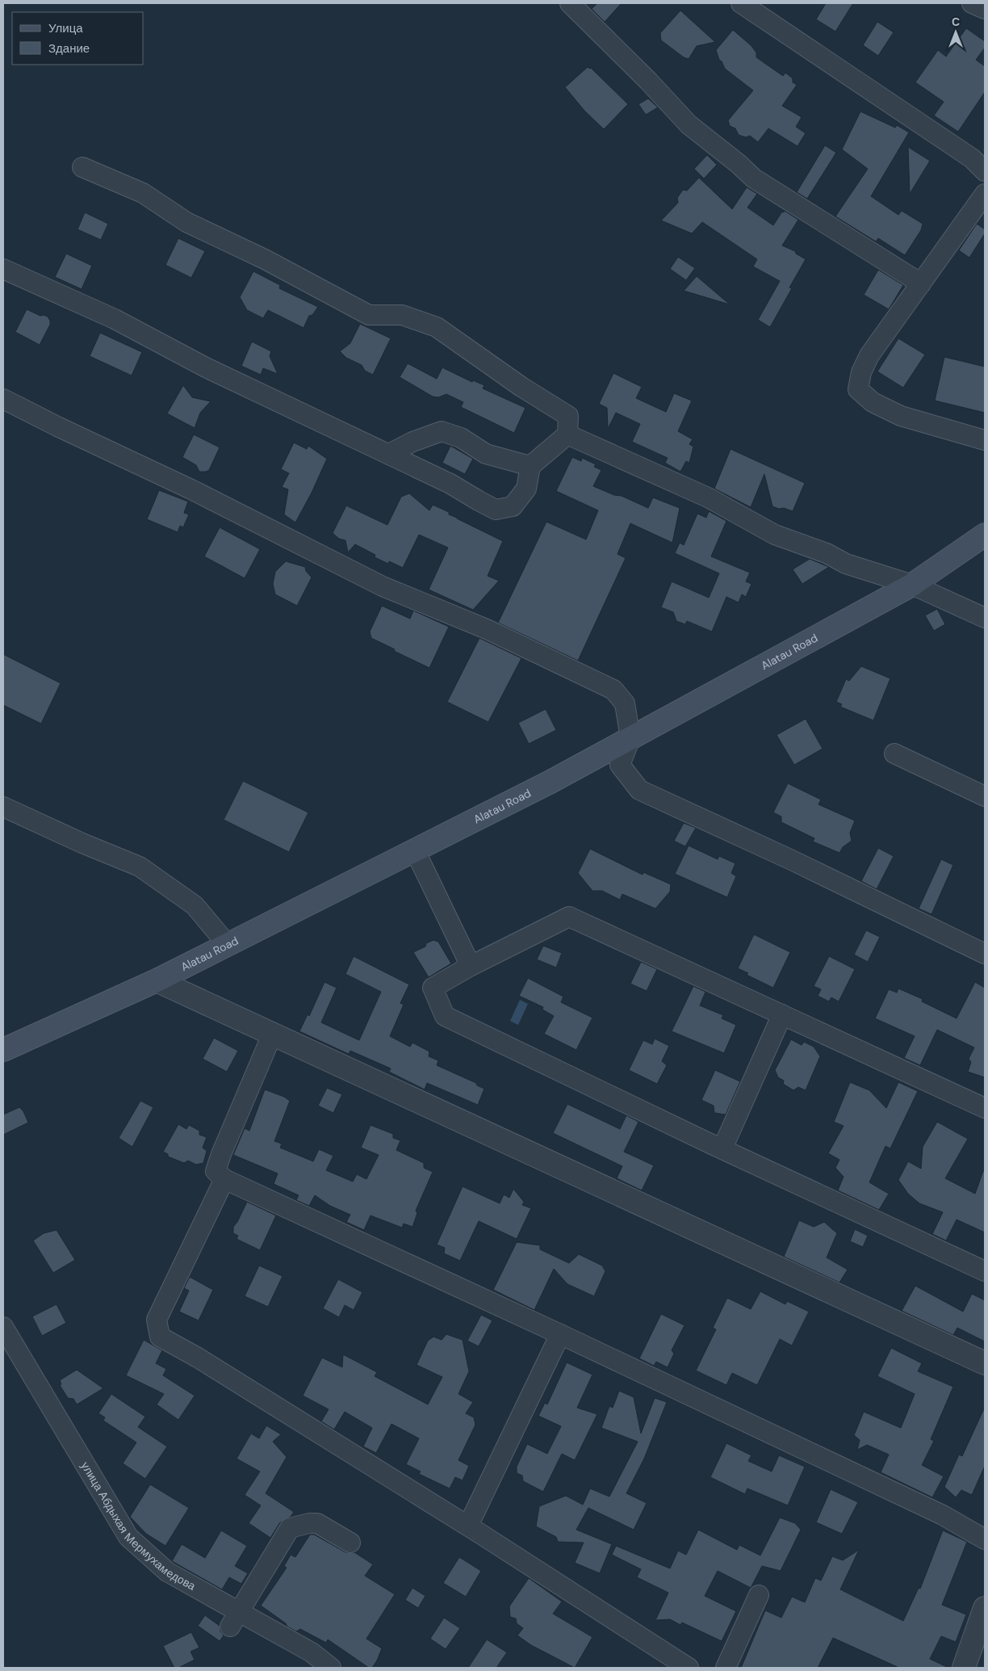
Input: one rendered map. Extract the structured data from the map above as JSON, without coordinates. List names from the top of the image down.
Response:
{
  "streets": {
    "main road": ["Alatau Road"],
    "street": ["улица Абдыхая Мермухамедова"]
  },
  "legend": ["Улица", "Здание"],
  "north": "top"
}
